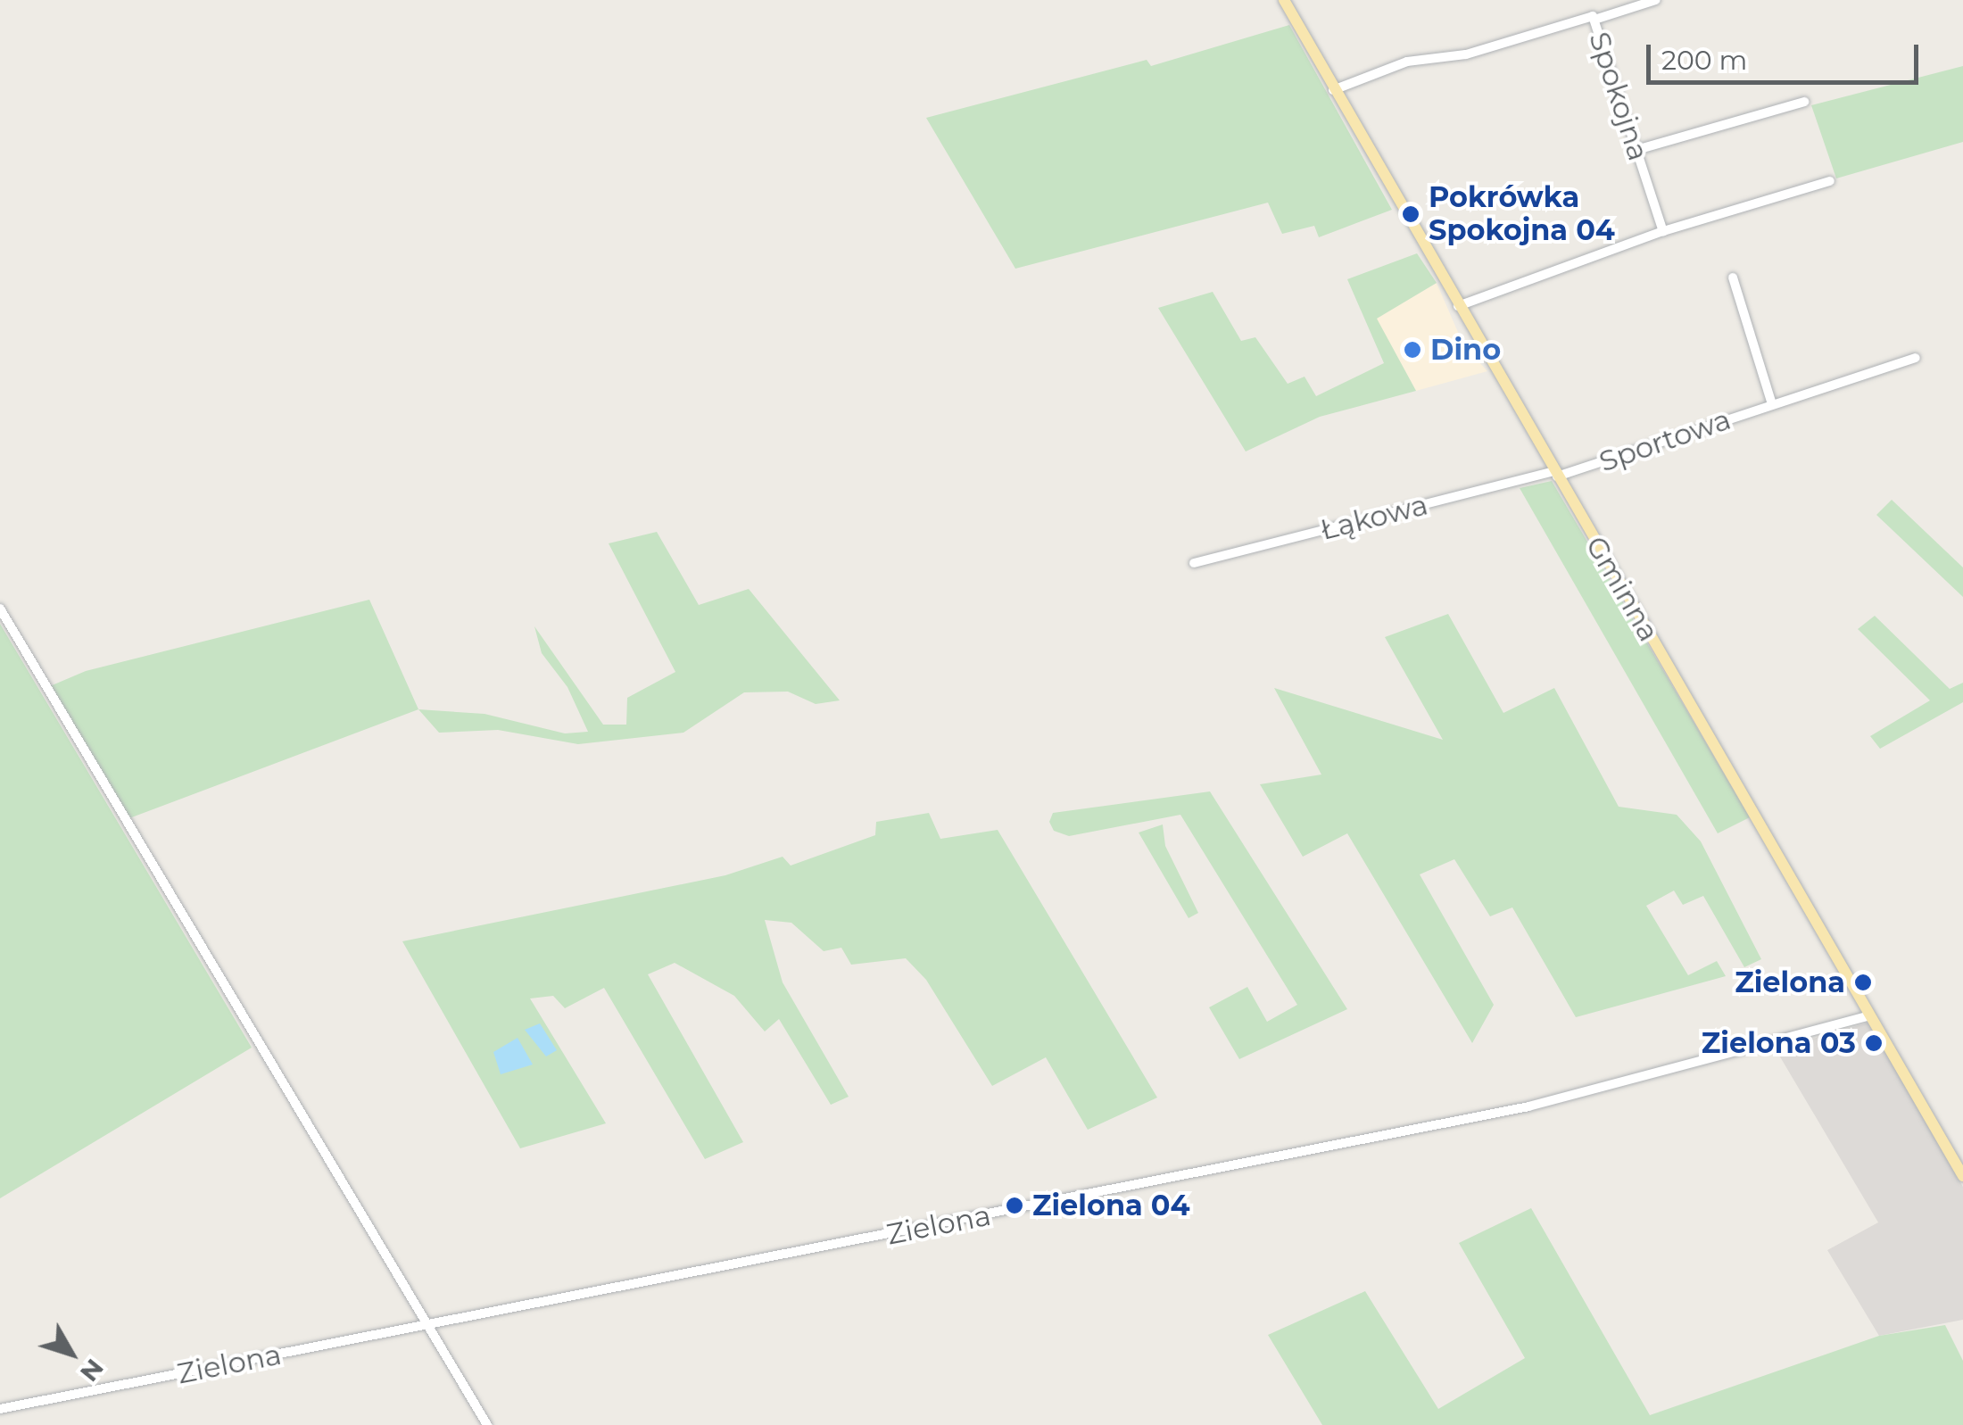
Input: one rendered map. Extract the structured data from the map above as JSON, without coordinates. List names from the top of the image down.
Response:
{
  "streets": {
    "main road": ["Gminna"],
    "street": [
      "Spokojna",
      "Sportowa",
      "Łąkowa",
      "Zielona"
    ]
  },
  "crossings": [
    ["Spokojna", "Gminna"],
    ["Sportowa", "Łąkowa"],
    ["Sportowa", "Gminna"],
    ["Łąkowa", "Gminna"],
    ["Gminna", "Zielona"]
  ],
  "places": [
    "Pokrówka Spokojna 04",
    "Dino",
    "Zielona",
    "Zielona 03",
    "Zielona 04"
  ],
  "scale_bar": "200 m",
  "north": "bottom right"
}
